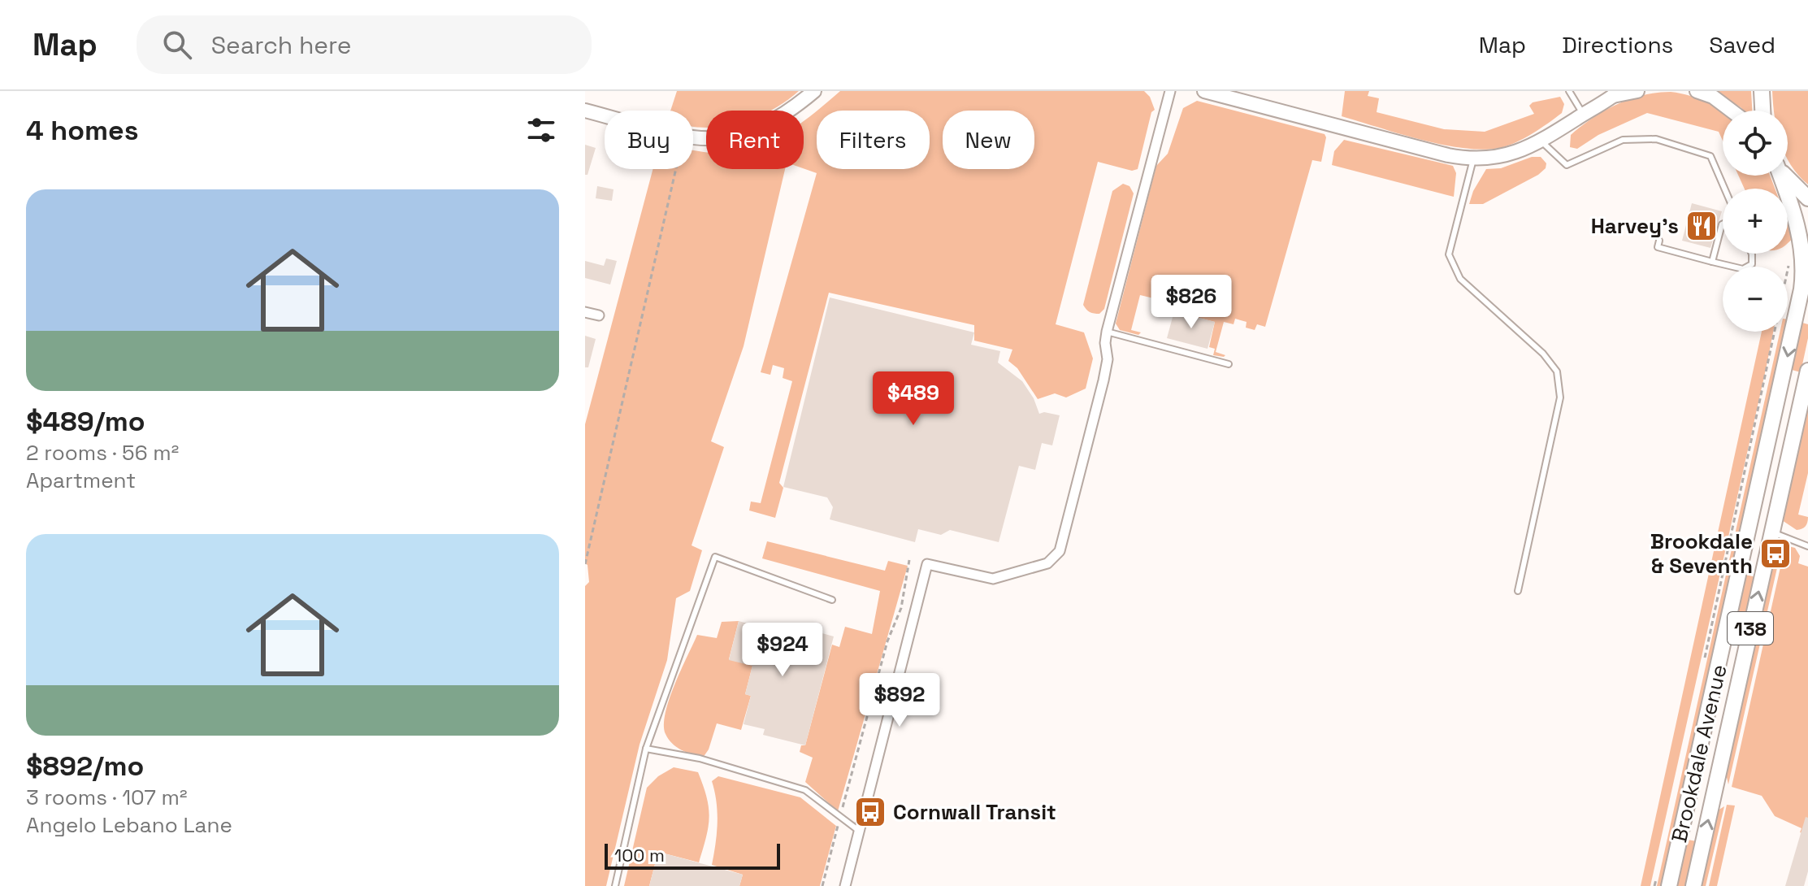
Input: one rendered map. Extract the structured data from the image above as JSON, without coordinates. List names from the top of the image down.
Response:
{
  "streets": {
    "main road": ["138", "Brookdale Avenue"]
  },
  "places": {
    "restaurant": ["Harvey's"],
    "bus stop": ["Brookdale & Seventh", "Cornwall Transit"]
  },
  "scale_bar": "100 m",
  "page": {
    "header": "Map",
    "search": "Search here",
    "nav": ["Map", "Directions", "Saved"],
    "heading": "4 homes",
    "map_buttons": ["+", "−"],
    "chip": [
      "Buy",
      "Rent",
      "Filters",
      "New"
    ],
    "list": [
      {
        "name": "$489/mo",
        "note": "2 rooms · 56 m² · Apartment"
      },
      {
        "name": "$892/mo",
        "note": "3 rooms · 107 m² · Angelo Lebano Lane"
      }
    ],
    "price": [
      "$826",
      "$489",
      "$924",
      "$892"
    ],
    "scale": "100 m"
  }
}
